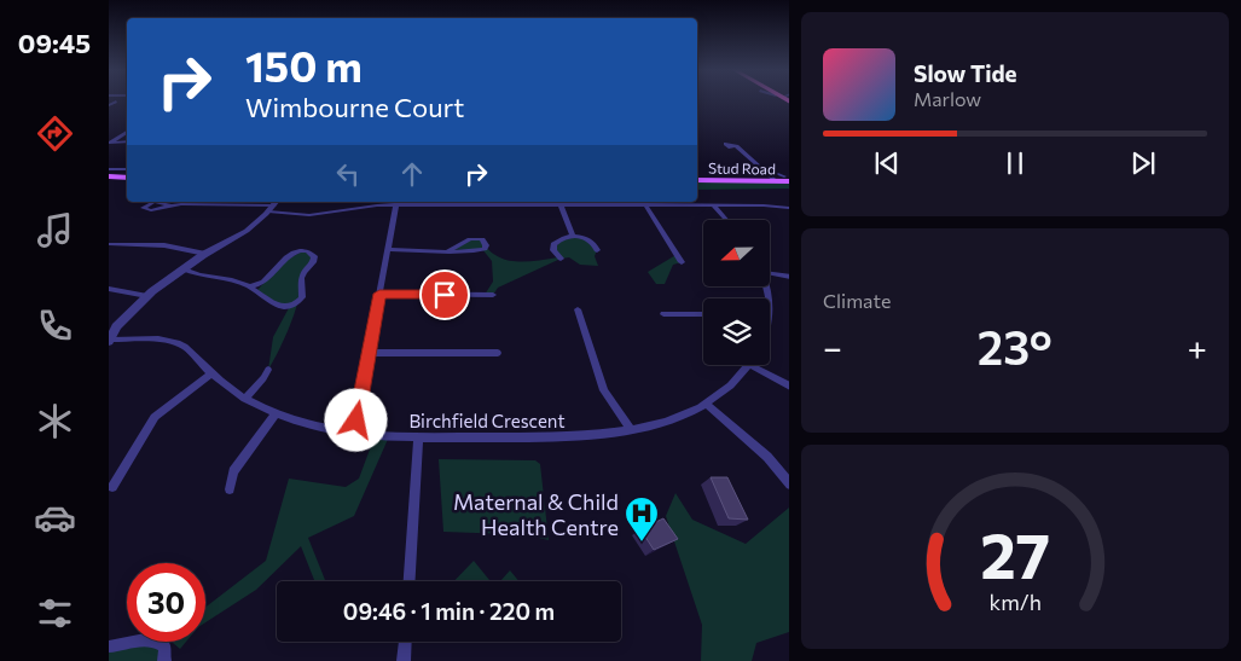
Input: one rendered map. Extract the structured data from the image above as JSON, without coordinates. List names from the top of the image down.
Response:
{
  "streets": {
    "main road": ["Stud Road"],
    "street": ["Birchfield Crescent"]
  },
  "places": {
    "hospital": ["Maternal & Child Health Centre"]
  },
  "north": "left",
  "page": {
    "tabs": "09:45",
    "turn": ["150 m", "Wimbourne Court"],
    "song": ["Slow Tide", "Marlow"],
    "tile": "Climate",
    "heat": ["−", "23°", "+"],
    "limit": "30",
    "trip": "09:46 · 1 min · 220 m",
    "gauge": ["27", "km/h"]
  }
}
